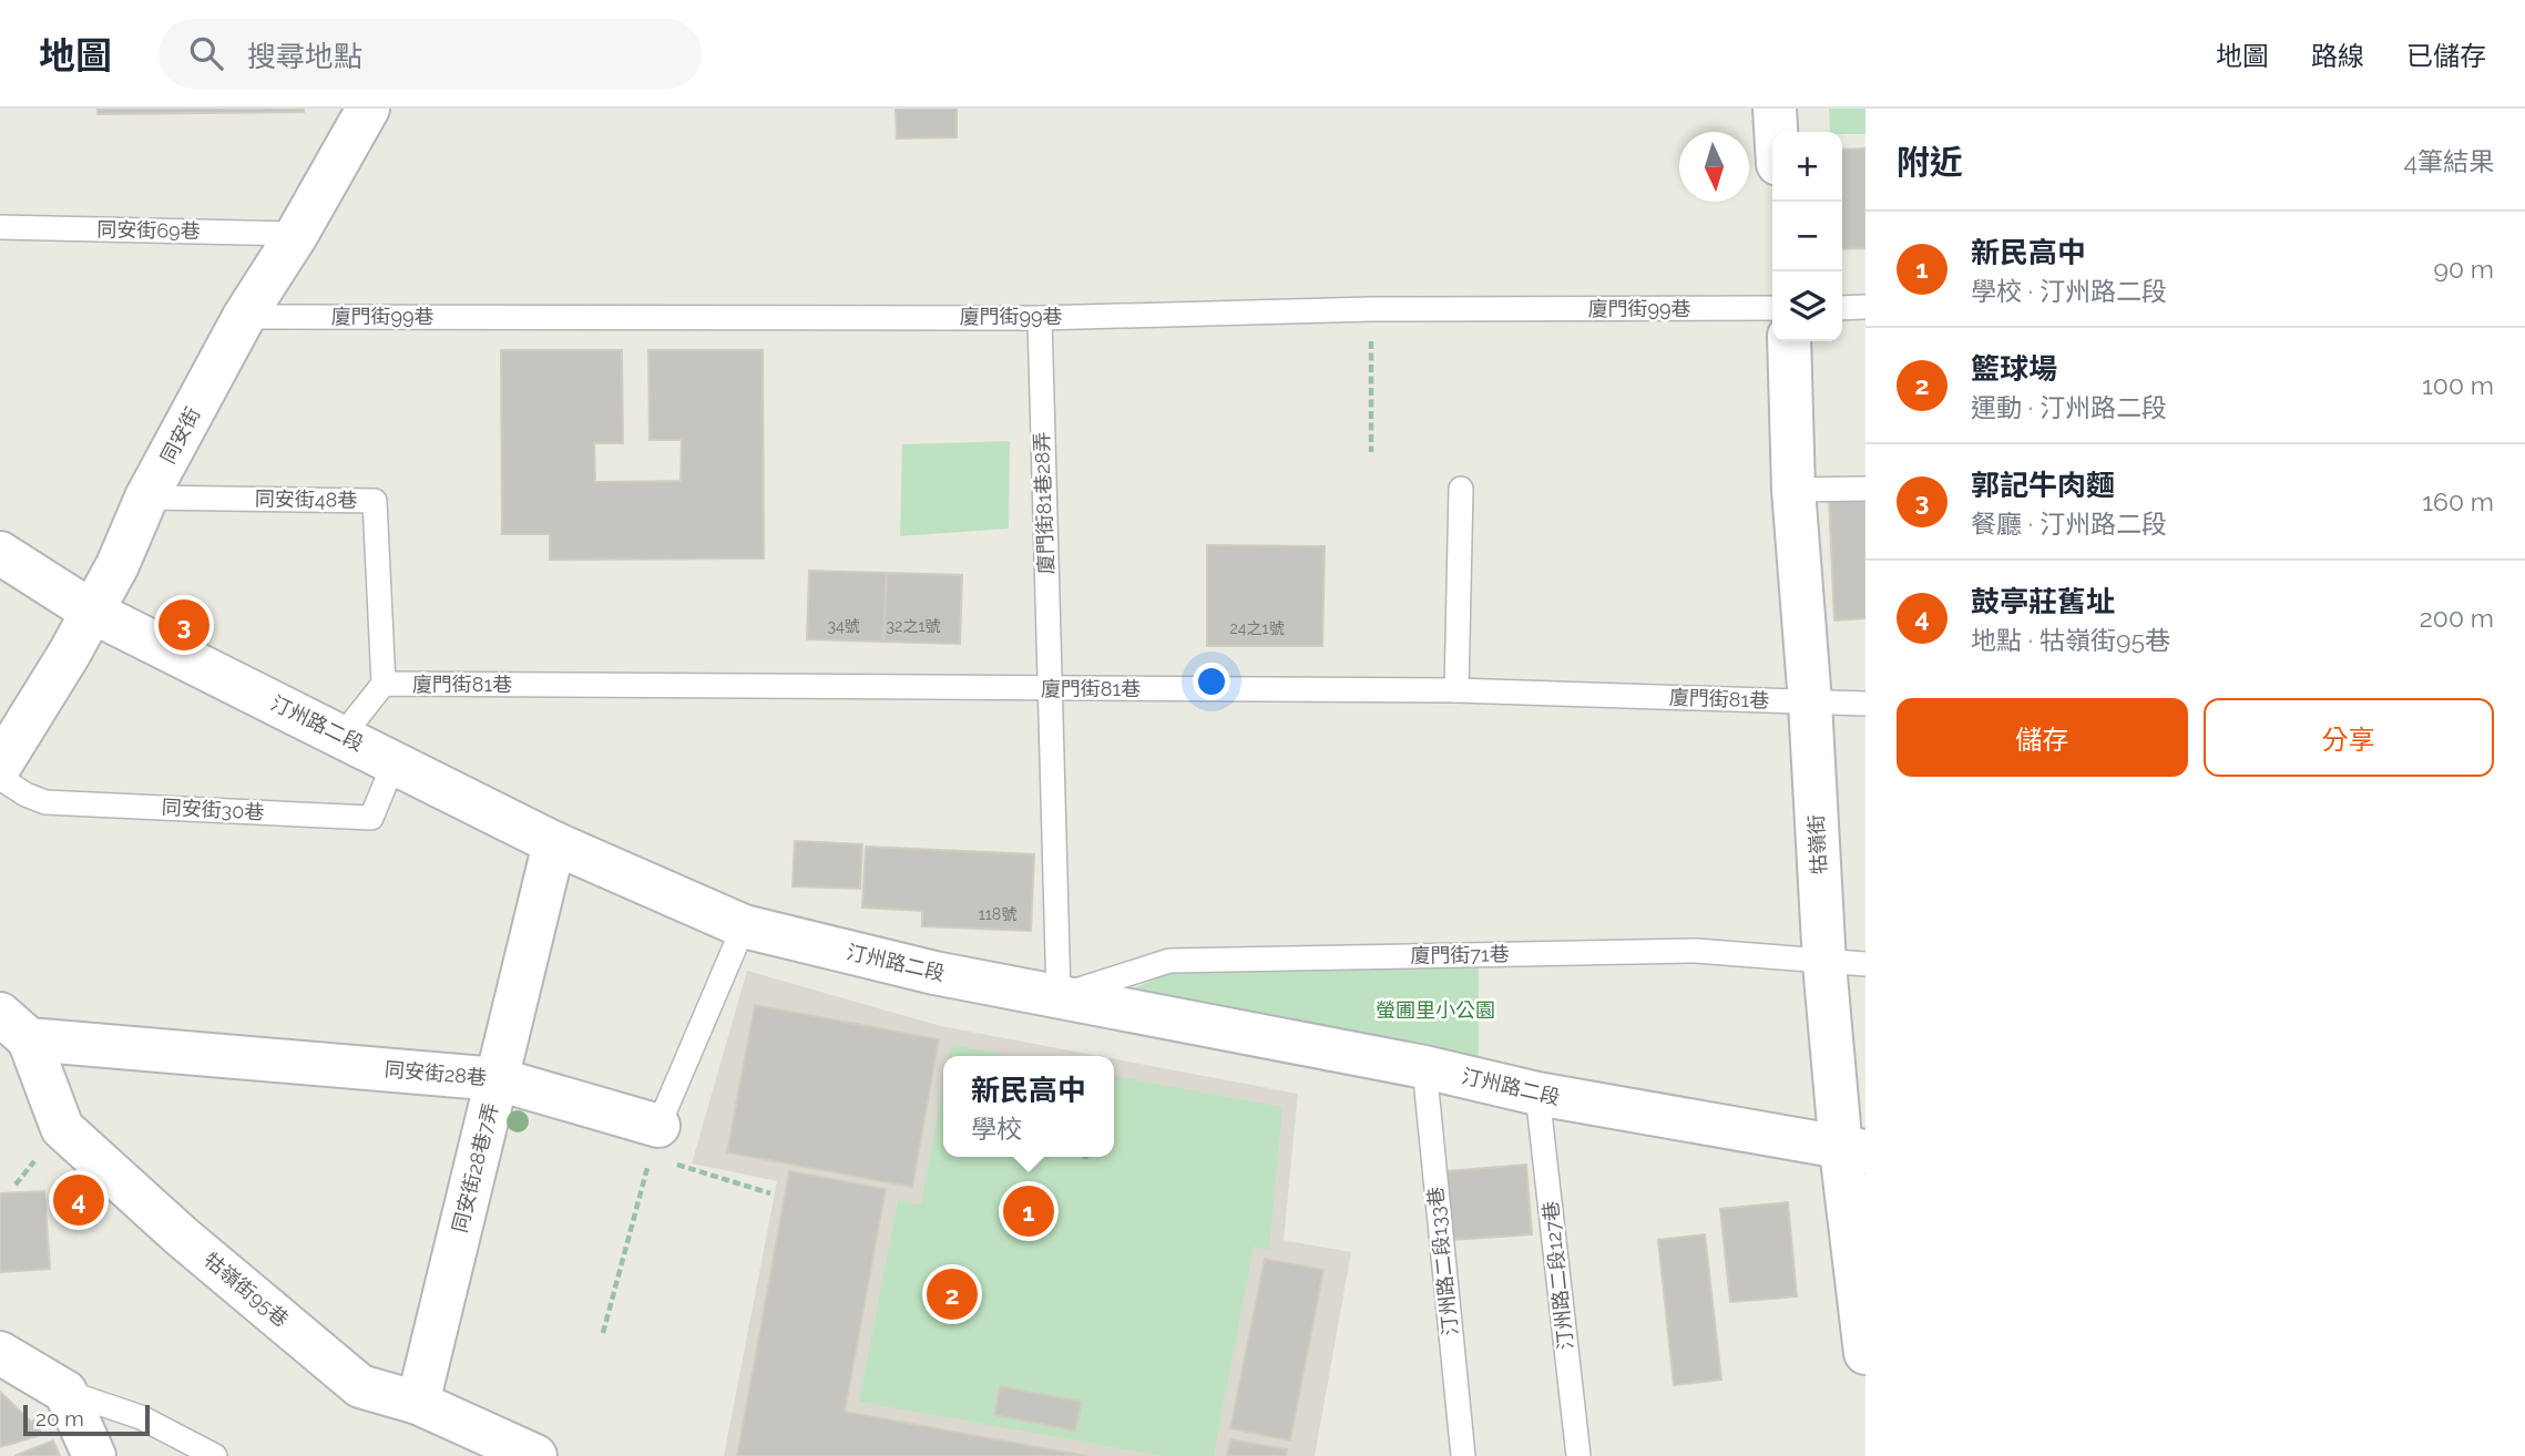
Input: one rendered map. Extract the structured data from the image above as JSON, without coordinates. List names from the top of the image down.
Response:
{
  "streets": {
    "street": [
      "同安街",
      "汀州路二段",
      "牯嶺街",
      "同安街28巷",
      "同安街28巷7弄",
      "牯嶺街95巷"
    ],
    "lane": [
      "同安街69巷",
      "廈門街99巷",
      "同安街48巷",
      "廈門街81巷28弄",
      "廈門街81巷",
      "同安街30巷",
      "廈門街71巷",
      "汀州路二段133巷",
      "汀州路二段127巷"
    ]
  },
  "crossings": [
    ["同安街69巷", "同安街"],
    ["廈門街99巷", "同安街"],
    ["廈門街99巷", "廈門街81巷28弄"],
    ["同安街", "同安街48巷"],
    ["同安街", "汀州路二段"],
    ["同安街48巷", "廈門街81巷"],
    ["廈門街81巷28弄", "廈門街81巷"],
    ["廈門街81巷28弄", "汀州路二段"],
    ["廈門街81巷28弄", "廈門街71巷"],
    ["廈門街81巷", "汀州路二段"],
    ["廈門街81巷", "牯嶺街"],
    ["汀州路二段", "同安街30巷"],
    ["汀州路二段", "牯嶺街"],
    ["汀州路二段", "廈門街71巷"],
    ["汀州路二段", "同安街28巷7弄"],
    ["汀州路二段", "汀州路二段133巷"],
    ["汀州路二段", "汀州路二段127巷"],
    ["牯嶺街", "廈門街71巷"],
    ["同安街28巷", "同安街28巷7弄"],
    ["同安街28巷", "牯嶺街95巷"],
    ["同安街28巷7弄", "牯嶺街95巷"]
  ],
  "parks": ["螢圃里小公園"],
  "house_numbers": [
    "34號",
    "32之1號",
    "24之1號",
    "118號"
  ],
  "scale_bar": "20 m",
  "north": "bottom",
  "page": {
    "header": "地圖",
    "search": "搜尋地點",
    "nav": ["地圖", "路線", "已儲存"],
    "heading": ["附近", "4筆結果"],
    "map_buttons": ["+", "−"],
    "list": [
      {
        "mark": "1",
        "name": "新民高中",
        "note": "學校 · 汀州路二段",
        "value": "90 m"
      },
      {
        "mark": "2",
        "name": "籃球場",
        "note": "運動 · 汀州路二段",
        "value": "100 m"
      },
      {
        "mark": "3",
        "name": "郭記牛肉麵",
        "note": "餐廳 · 汀州路二段",
        "value": "160 m"
      },
      {
        "mark": "4",
        "name": "鼓亭莊舊址",
        "note": "地點 · 牯嶺街95巷",
        "value": "200 m"
      }
    ],
    "pins": [
      "3",
      "4",
      "1",
      "2"
    ],
    "buttons": ["儲存", "分享"],
    "popup": ["新民高中", "學校"],
    "scale": "20 m"
  }
}
